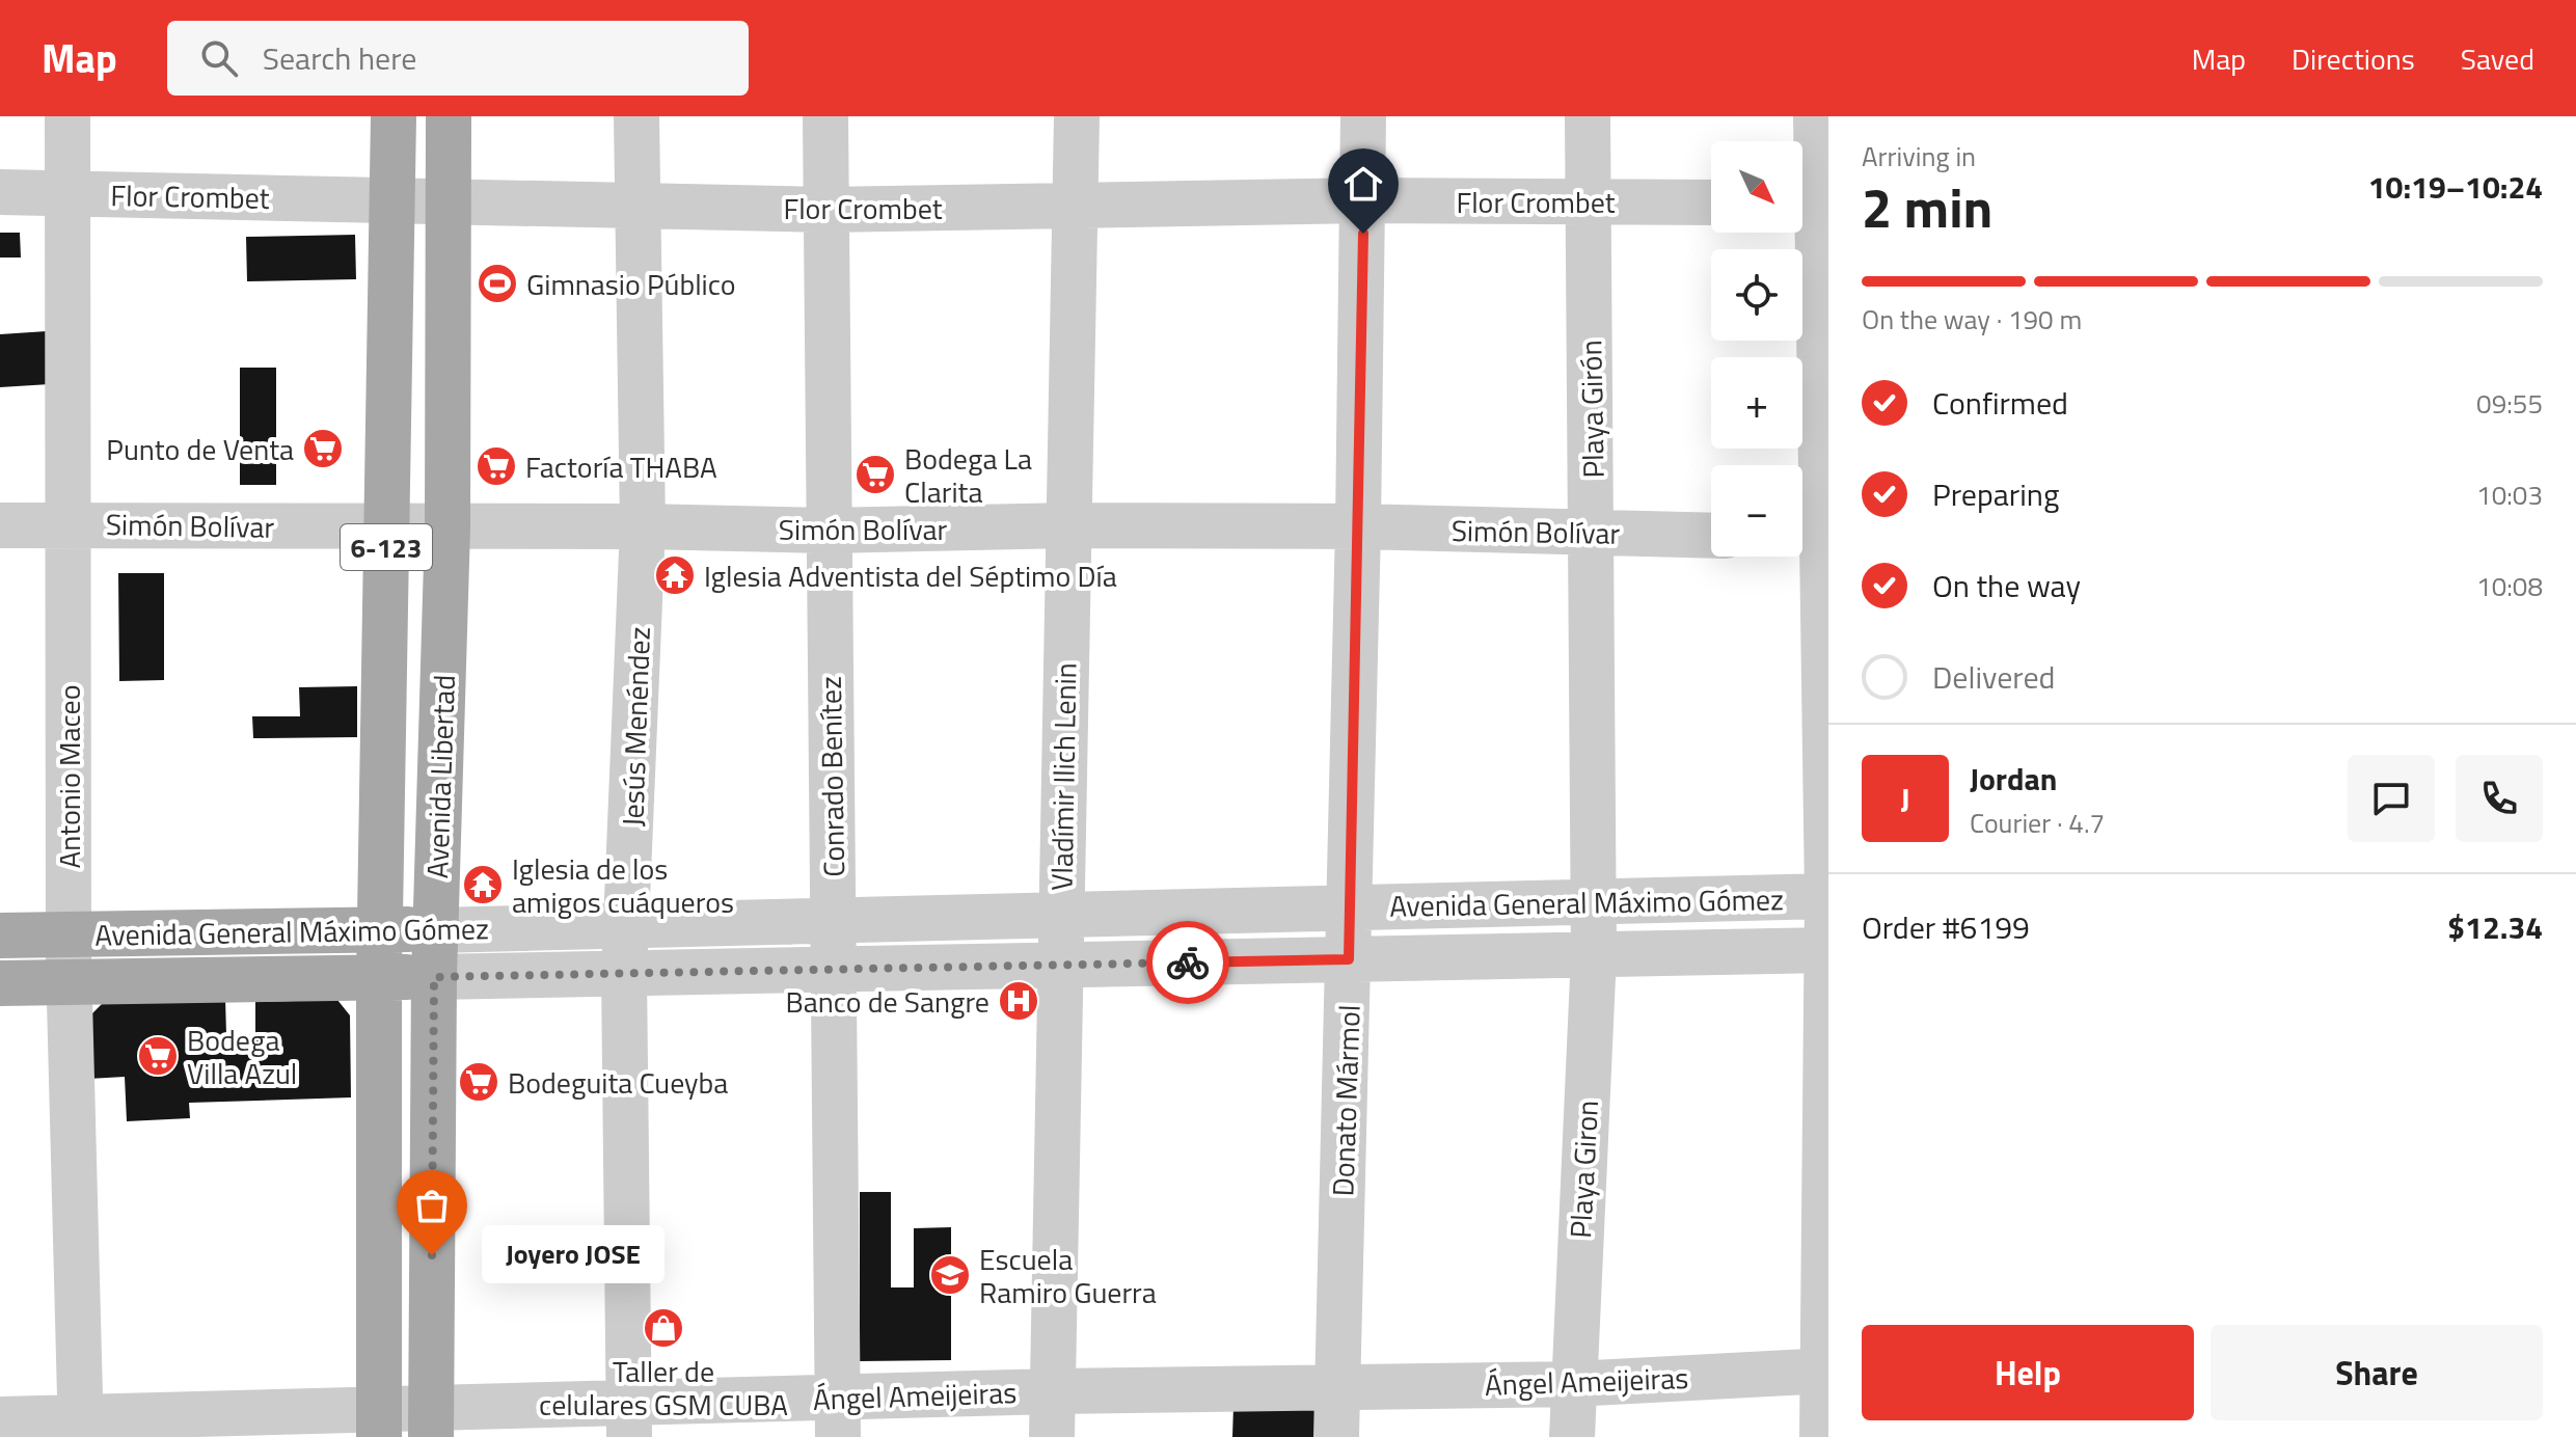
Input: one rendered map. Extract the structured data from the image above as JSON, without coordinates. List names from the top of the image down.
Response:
{
  "streets": {
    "main road": ["6-123", "Avenida Libertad", "Avenida General Máximo Gómez"],
    "street": [
      "Flor Crombet",
      "Playa Girón",
      "Simón Bolívar",
      "Jesús Menéndez",
      "Antonio Maceo",
      "Conrado Benítez",
      "Vladímir Ilich Lenin",
      "Donato Mármol",
      "Playa Giron",
      "Ángel Ameijeiras"
    ]
  },
  "crossings": [
    ["Flor Crombet", "Playa Girón"],
    ["Flor Crombet", "Jesús Menéndez"],
    ["Flor Crombet", "Antonio Maceo"],
    ["Flor Crombet", "Avenida Libertad"],
    ["Flor Crombet", "Conrado Benítez"],
    ["Flor Crombet", "Vladímir Ilich Lenin"],
    ["Flor Crombet", "Donato Mármol"],
    ["Playa Girón", "Simón Bolívar"],
    ["Playa Girón", "Avenida General Máximo Gómez"],
    ["Playa Girón", "Playa Giron"],
    ["Simón Bolívar", "Jesús Menéndez"],
    ["Simón Bolívar", "Antonio Maceo"],
    ["Simón Bolívar", "Avenida Libertad"],
    ["Simón Bolívar", "Conrado Benítez"],
    ["Simón Bolívar", "Vladímir Ilich Lenin"],
    ["Simón Bolívar", "Donato Mármol"],
    ["Jesús Menéndez", "Avenida General Máximo Gómez"],
    ["Jesús Menéndez", "Ángel Ameijeiras"],
    ["Antonio Maceo", "Avenida General Máximo Gómez"],
    ["Antonio Maceo", "Ángel Ameijeiras"],
    ["Avenida Libertad", "Avenida General Máximo Gómez"],
    ["Avenida Libertad", "Ángel Ameijeiras"],
    ["Conrado Benítez", "Avenida General Máximo Gómez"],
    ["Conrado Benítez", "Ángel Ameijeiras"],
    ["Vladímir Ilich Lenin", "Avenida General Máximo Gómez"],
    ["Vladímir Ilich Lenin", "Ángel Ameijeiras"],
    ["Avenida General Máximo Gómez", "Donato Mármol"],
    ["Avenida General Máximo Gómez", "Playa Giron"],
    ["Donato Mármol", "Ángel Ameijeiras"],
    ["Playa Giron", "Ángel Ameijeiras"]
  ],
  "places": {
    "sports": ["Gimnasio Público"],
    "supermarket": [
      "Punto de Venta",
      "Factoría THABA",
      "Bodega La Clarita",
      "Bodega Villa Azul",
      "Bodeguita Cueyba"
    ],
    "temple": ["Iglesia Adventista del Séptimo Día", "Iglesia de los amigos cuáqueros"],
    "hospital": ["Banco de Sangre"],
    "other": ["Joyero JOSE"],
    "school or university": ["Escuela Ramiro Guerra"],
    "shop": ["Taller de celulares GSM CUBA"]
  },
  "north": "bottom right",
  "page": {
    "header": "Map",
    "search": "Search here",
    "nav": ["Map", "Directions", "Saved"],
    "heading": ["2 min", "Arriving in", "10:19–10:24"],
    "panel": [
      "Jordan",
      "Courier · 4.7",
      "Order #6199",
      "$12.34"
    ],
    "map_buttons": ["+", "−"],
    "bar": "On the way · 190 m",
    "list": [
      ["Confirmed", "09:55"],
      ["Preparing", "10:03"],
      ["On the way", "10:08"],
      "Delivered"
    ],
    "round": "J",
    "bubble": "Joyero JOSE",
    "buttons": ["Help", "Share"]
  }
}
